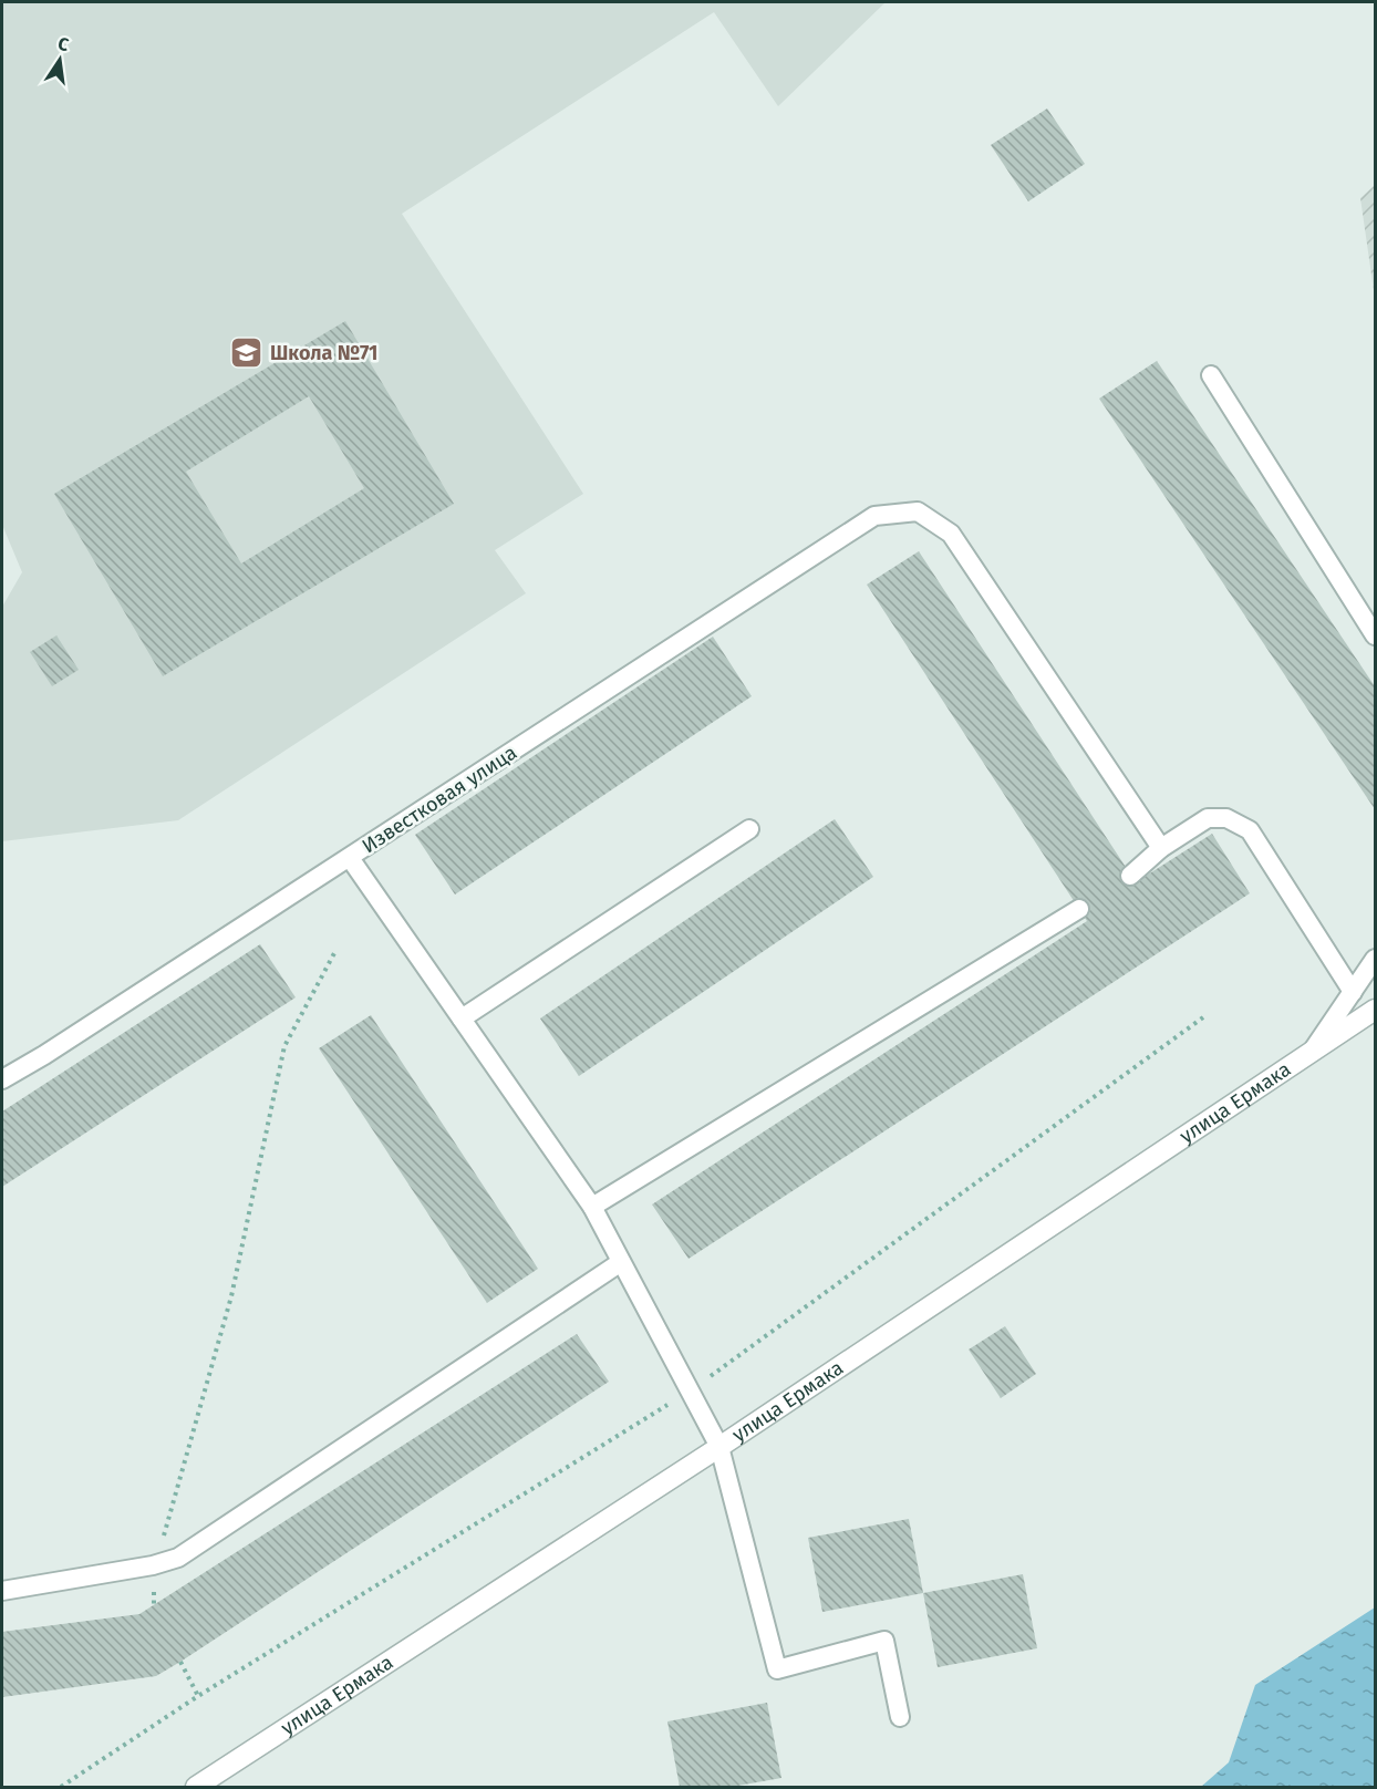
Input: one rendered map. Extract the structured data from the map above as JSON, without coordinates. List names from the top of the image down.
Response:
{
  "streets": {
    "street": ["улица Ермака"],
    "lane": ["Известковая улица"]
  },
  "places": {
    "school or university": ["Школа №71"]
  },
  "north": "top"
}
